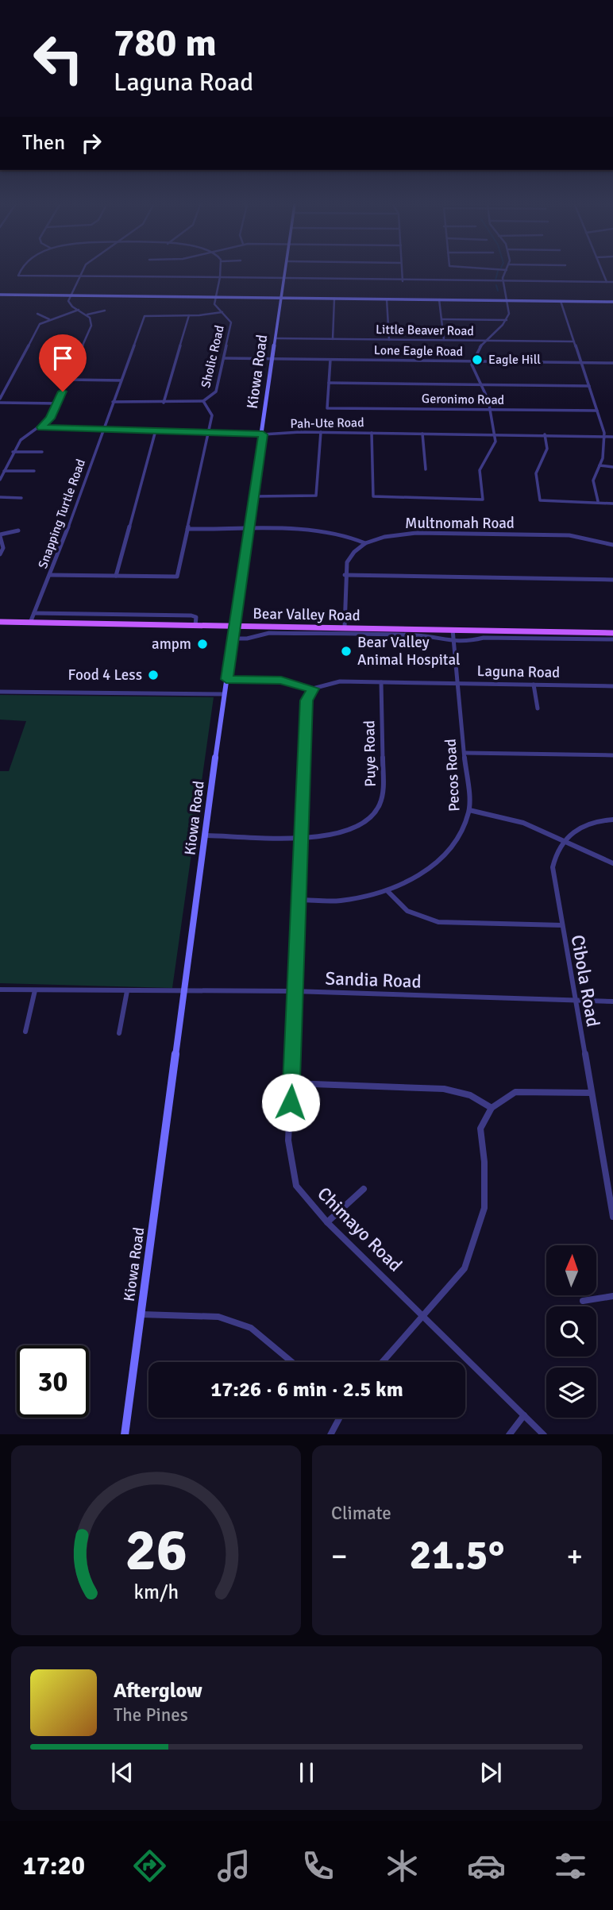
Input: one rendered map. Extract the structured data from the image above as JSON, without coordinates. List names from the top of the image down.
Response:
{
  "streets": {
    "main road": ["Bear Valley Road"],
    "street": [
      "Little Beaver Road",
      "Lone Eagle Road",
      "Sholic Road",
      "Kiowa Road",
      "Geronimo Road",
      "Pah-Ute Road",
      "Snapping Turtle Road",
      "Multnomah Road",
      "Laguna Road",
      "Puye Road",
      "Pecos Road",
      "Sandia Road",
      "Cibola Road",
      "Chimayo Road"
    ]
  },
  "crossings": [
    ["Little Beaver Road", "Kiowa Road"],
    ["Lone Eagle Road", "Sholic Road"],
    ["Lone Eagle Road", "Kiowa Road"],
    ["Sholic Road", "Pah-Ute Road"],
    ["Kiowa Road", "Pah-Ute Road"],
    ["Kiowa Road", "Bear Valley Road"],
    ["Kiowa Road", "Puye Road"],
    ["Kiowa Road", "Sandia Road"],
    ["Pah-Ute Road", "Snapping Turtle Road"],
    ["Snapping Turtle Road", "Bear Valley Road"],
    ["Bear Valley Road", "Pecos Road"],
    ["Laguna Road", "Puye Road"],
    ["Laguna Road", "Pecos Road"],
    ["Laguna Road", "Chimayo Road"],
    ["Puye Road", "Chimayo Road"],
    ["Pecos Road", "Chimayo Road"],
    ["Sandia Road", "Cibola Road"],
    ["Sandia Road", "Chimayo Road"]
  ],
  "places": [
    "Eagle Hill",
    "ampm",
    "Bear Valley Animal Hospital",
    "Food 4 Less"
  ],
  "north": "top",
  "page": {
    "turn": ["780 m", "Laguna Road"],
    "then": "Then",
    "limit": "30",
    "trip": "17:26 · 6 min · 2.5 km",
    "tile": "Climate",
    "heat": ["−", "21.5°", "+"],
    "song": ["Afterglow", "The Pines"],
    "tabs": "17:20",
    "gauge": ["26", "km/h"]
  }
}
